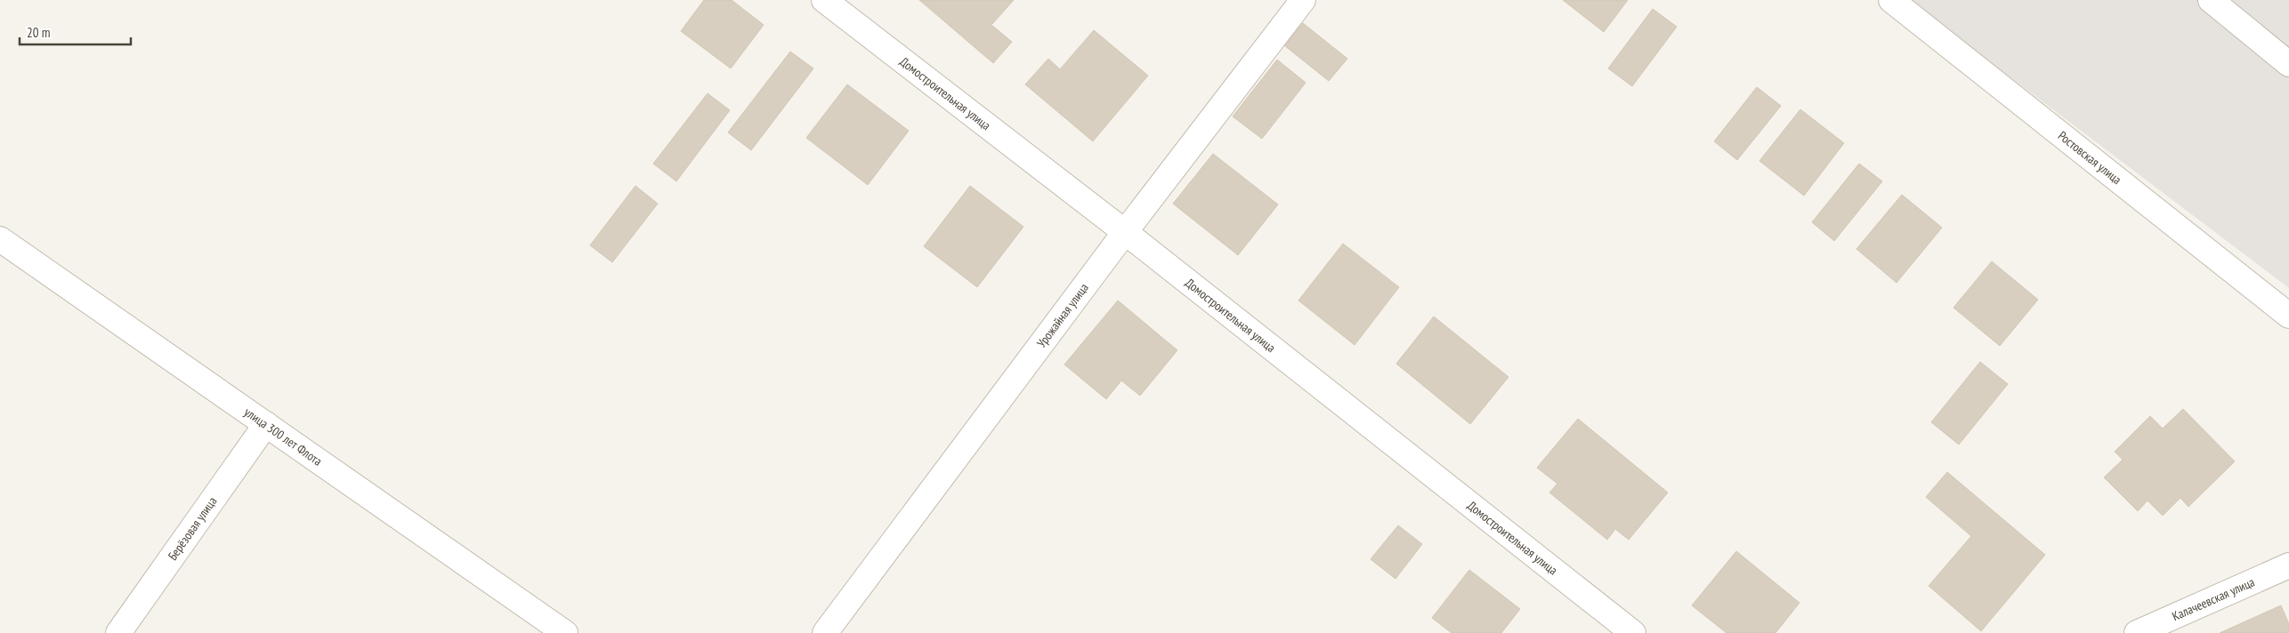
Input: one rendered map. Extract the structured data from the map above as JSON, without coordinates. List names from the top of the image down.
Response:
{
  "streets": {
    "street": [
      "Домостроительная улица",
      "Ростовская улица",
      "Урожайная улица",
      "улица 300 лет Флота",
      "Берёзовая улица",
      "Калачеевская улица"
    ]
  },
  "crossings": [
    ["Домостроительная улица", "Урожайная улица"],
    ["улица 300 лет Флота", "Берёзовая улица"]
  ],
  "scale_bar": "20 m"
}
